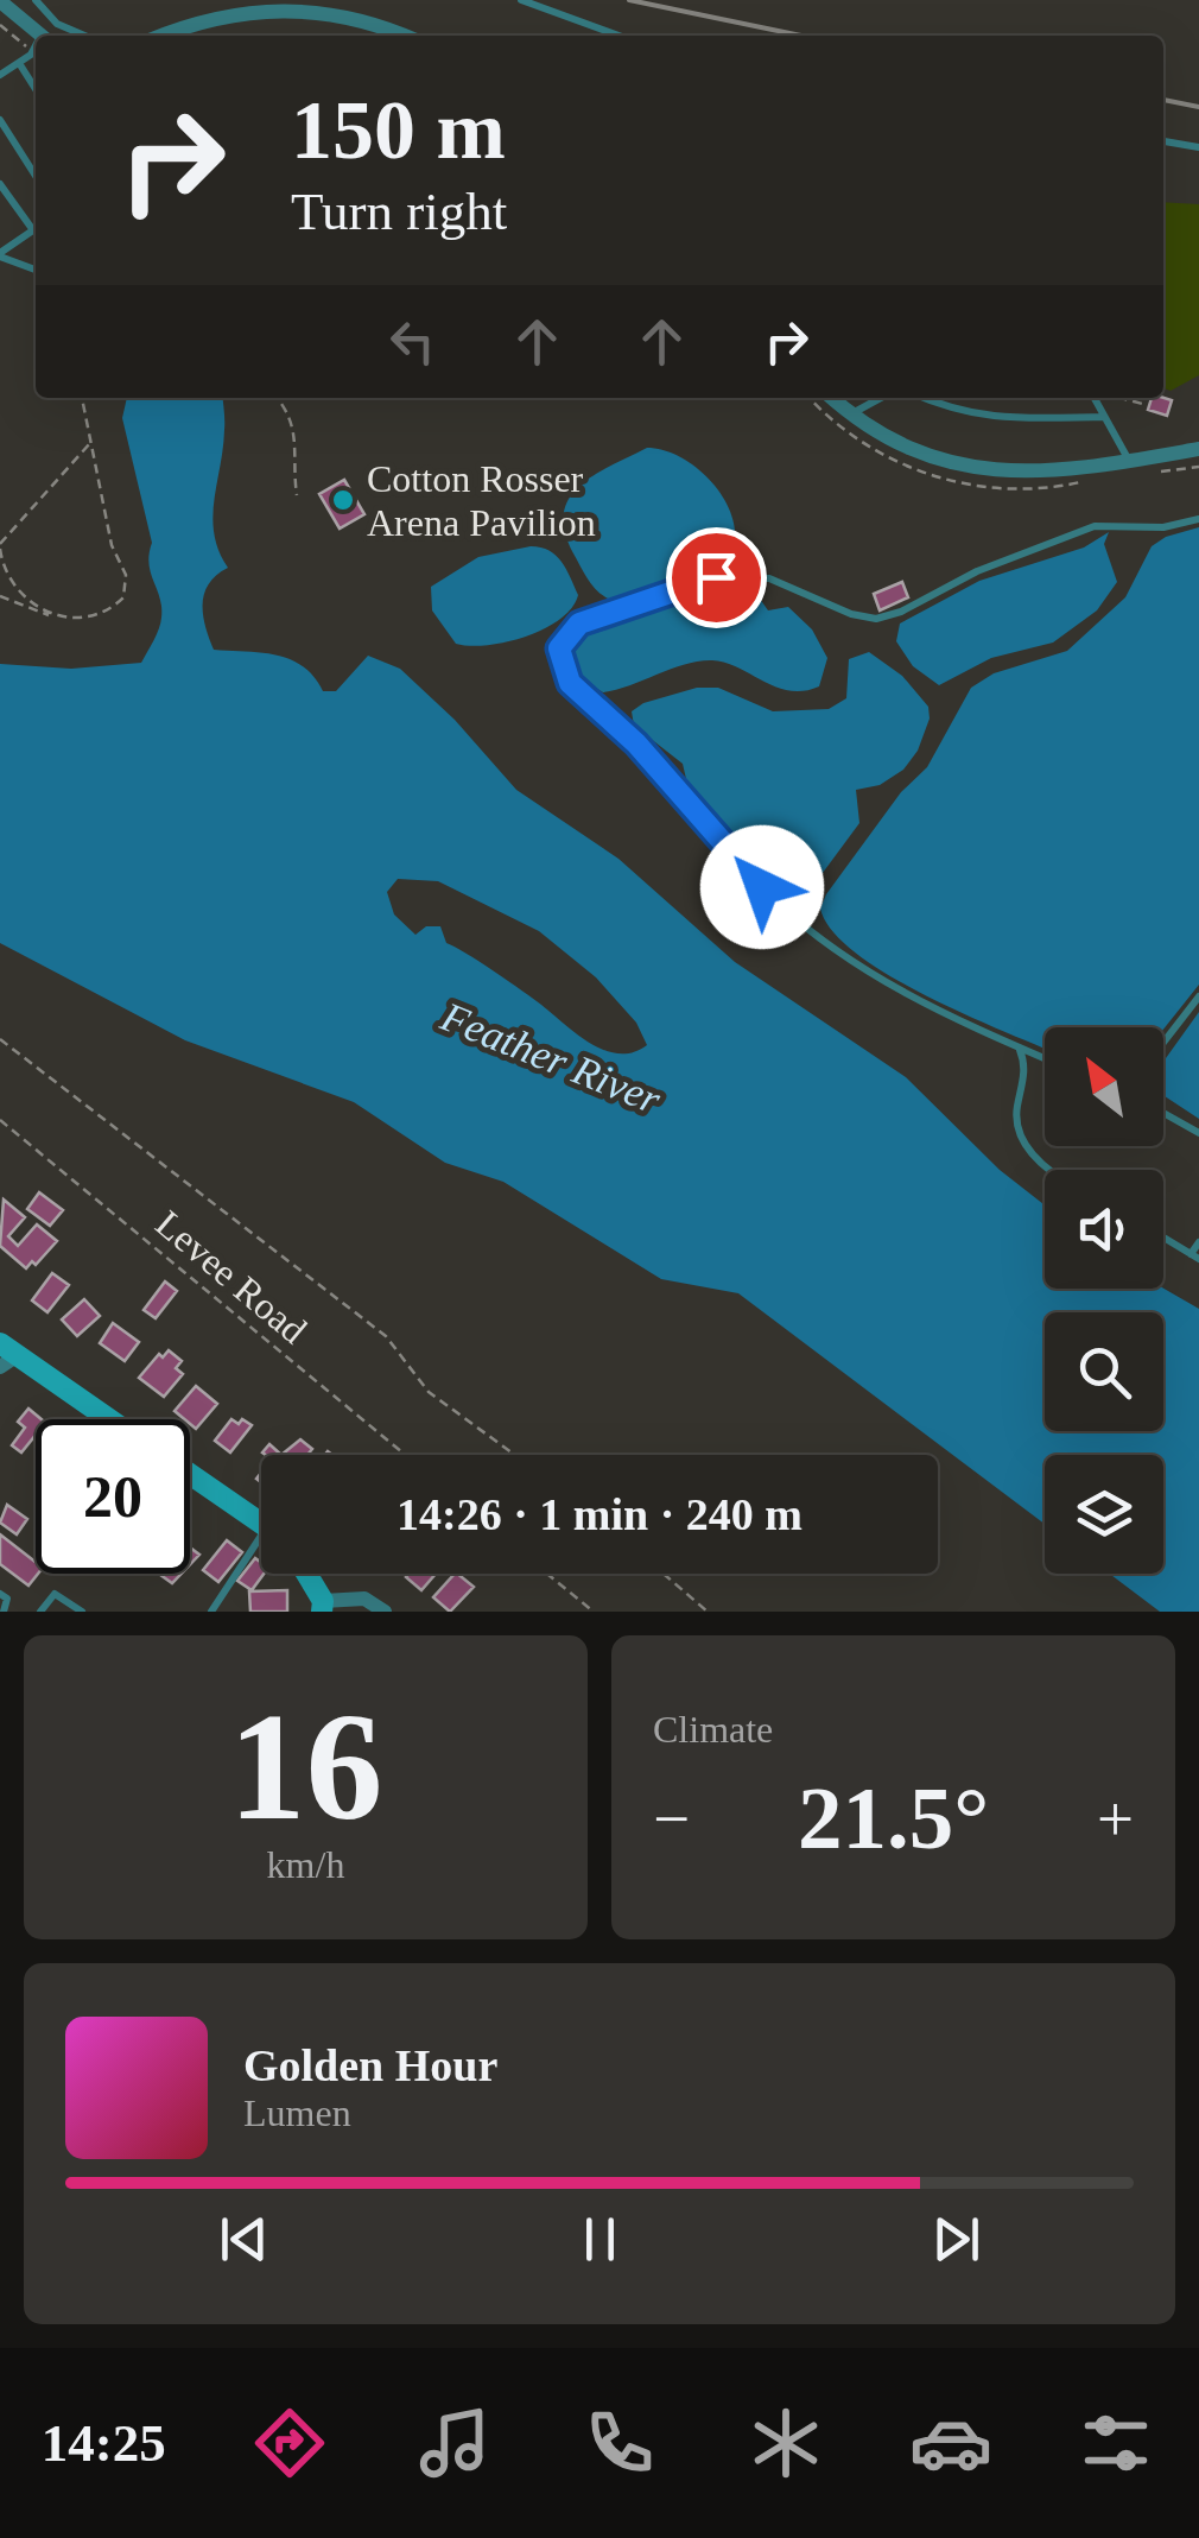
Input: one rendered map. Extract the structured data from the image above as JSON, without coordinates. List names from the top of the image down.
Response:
{
  "streets": {
    "path": ["Levee Road"]
  },
  "water": ["Feather River"],
  "places": ["Cotton Rosser Arena Pavilion"],
  "north": "top left",
  "page": {
    "turn": ["150 m", "Turn right"],
    "limit": "20",
    "trip": "14:26 · 1 min · 240 m",
    "tile": [
      ["16", "km/h"],
      "Climate"
    ],
    "heat": ["−", "21.5°", "+"],
    "song": ["Golden Hour", "Lumen"],
    "tabs": "14:25"
  }
}
